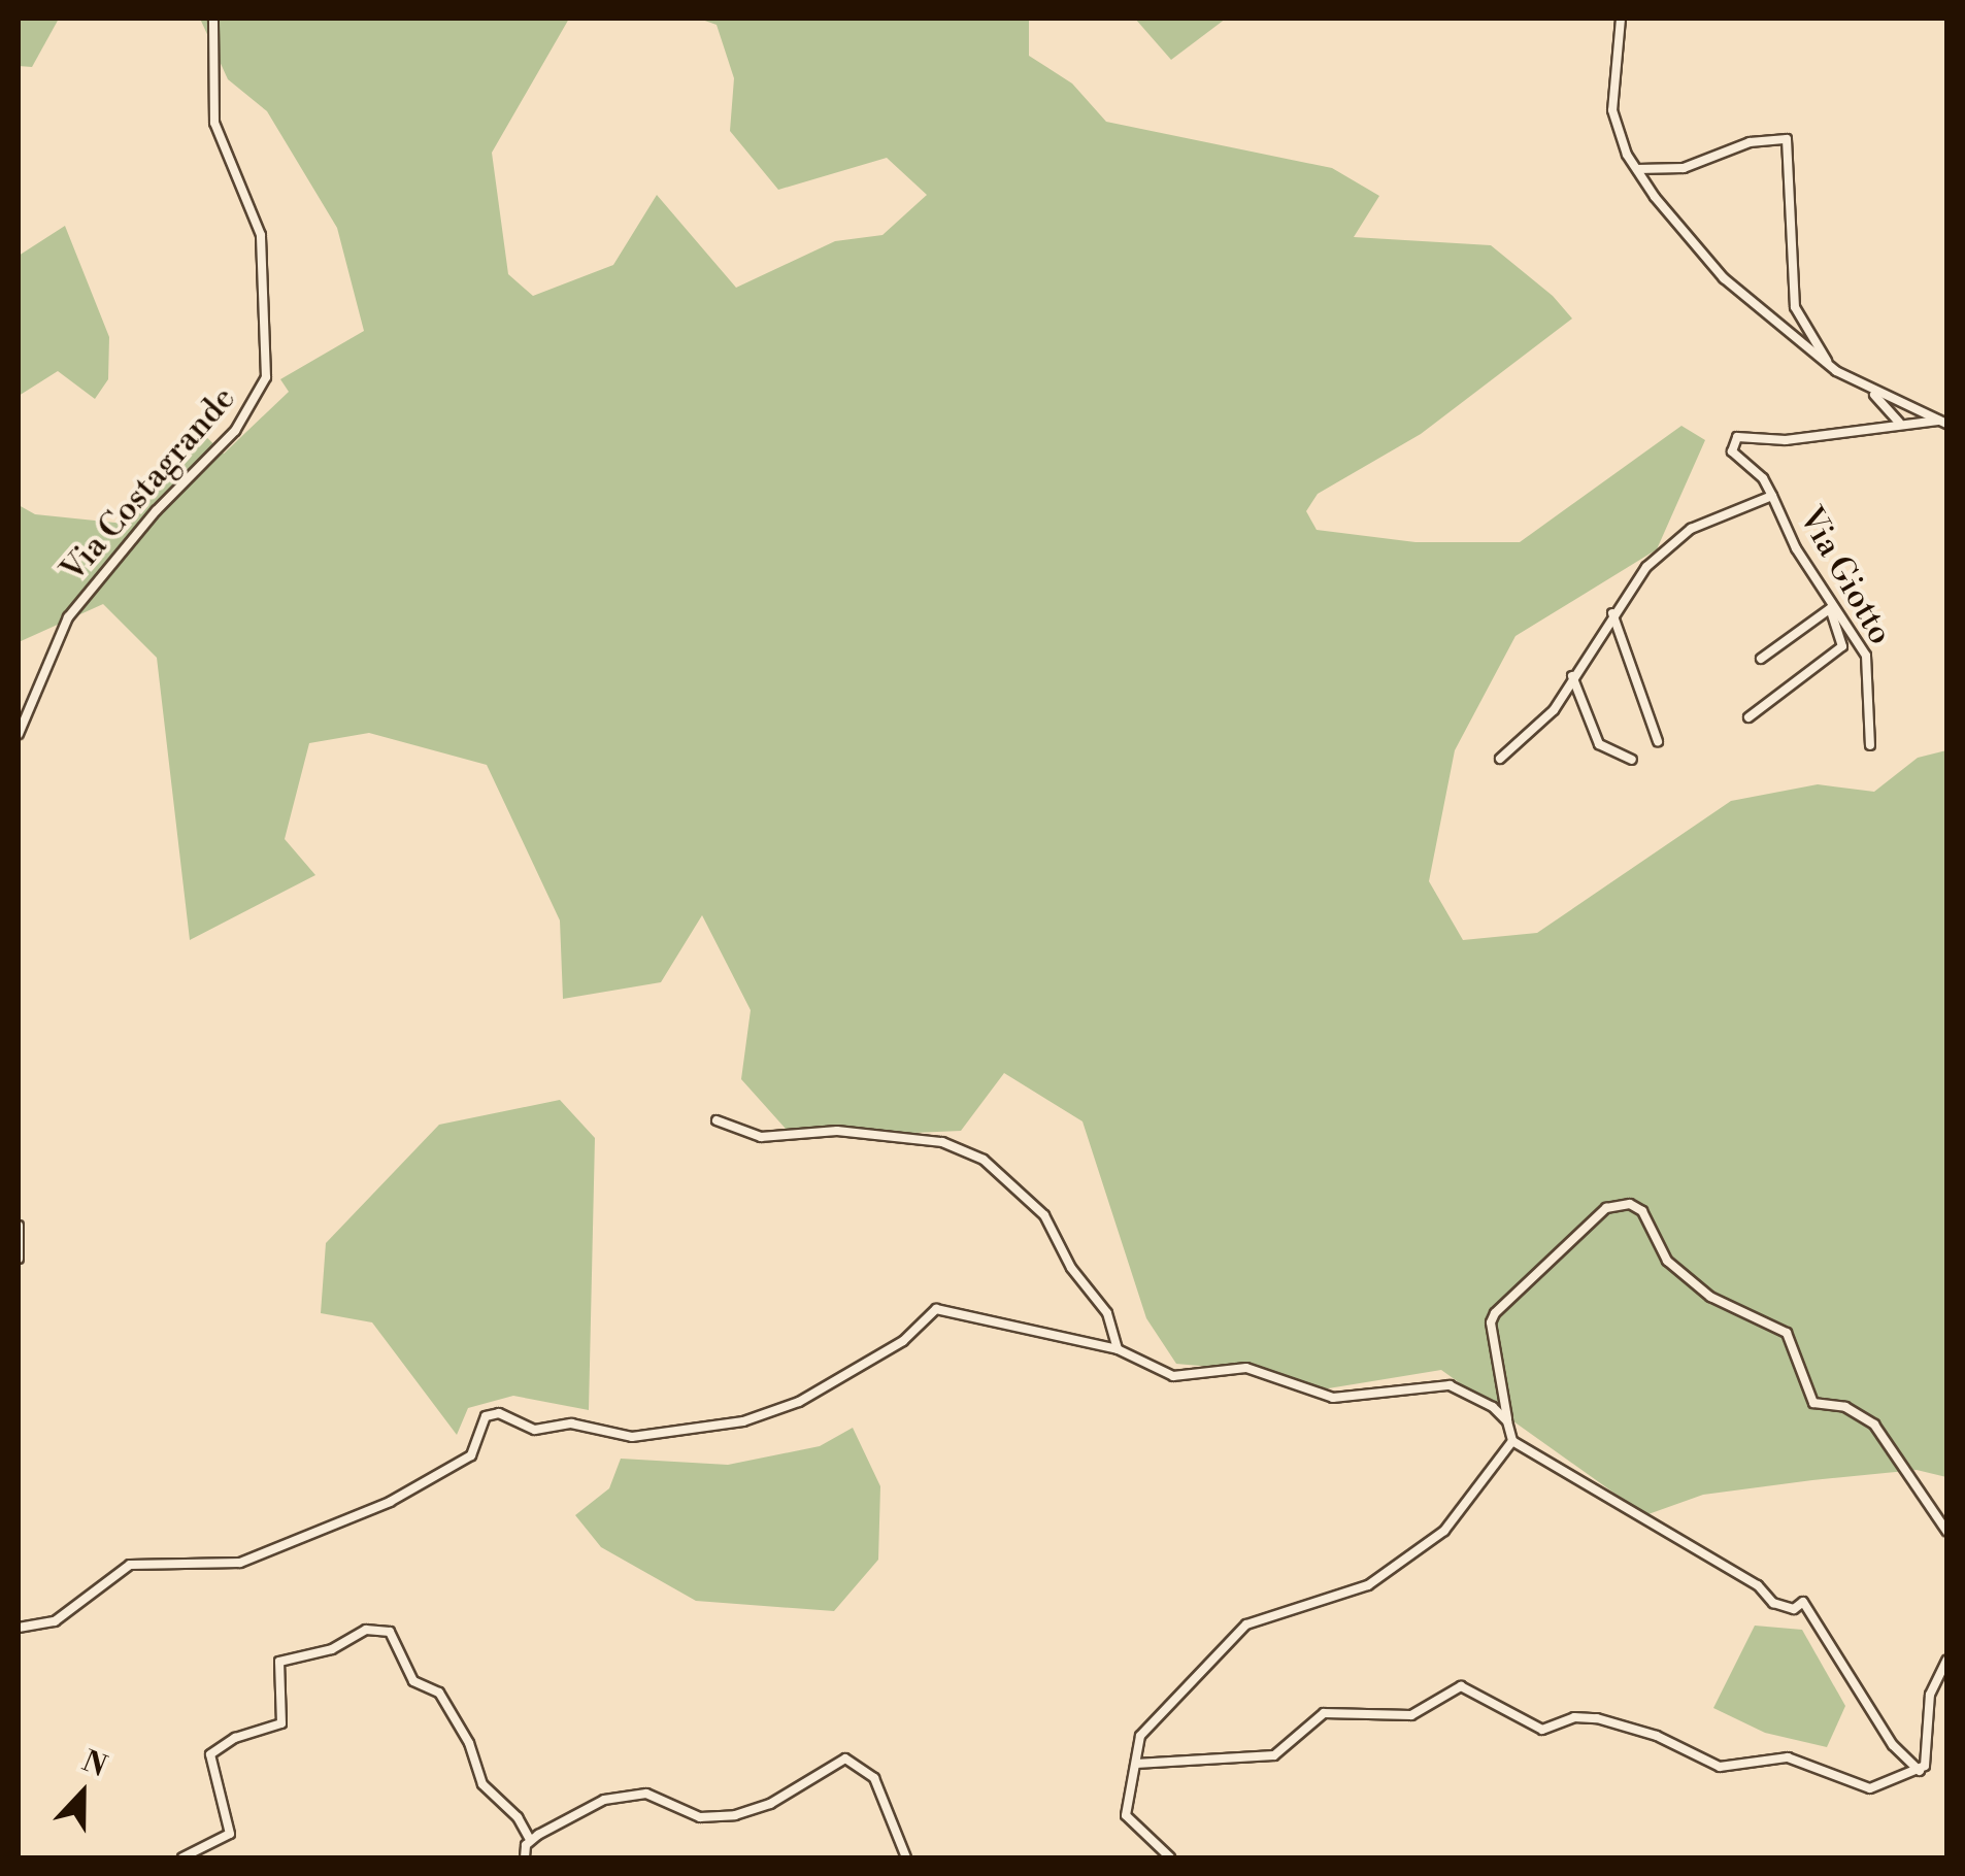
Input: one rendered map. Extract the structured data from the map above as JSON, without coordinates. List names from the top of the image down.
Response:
{
  "streets": {
    "street": ["Via Costagrande", "Via Giotto"]
  },
  "north": "top"
}
